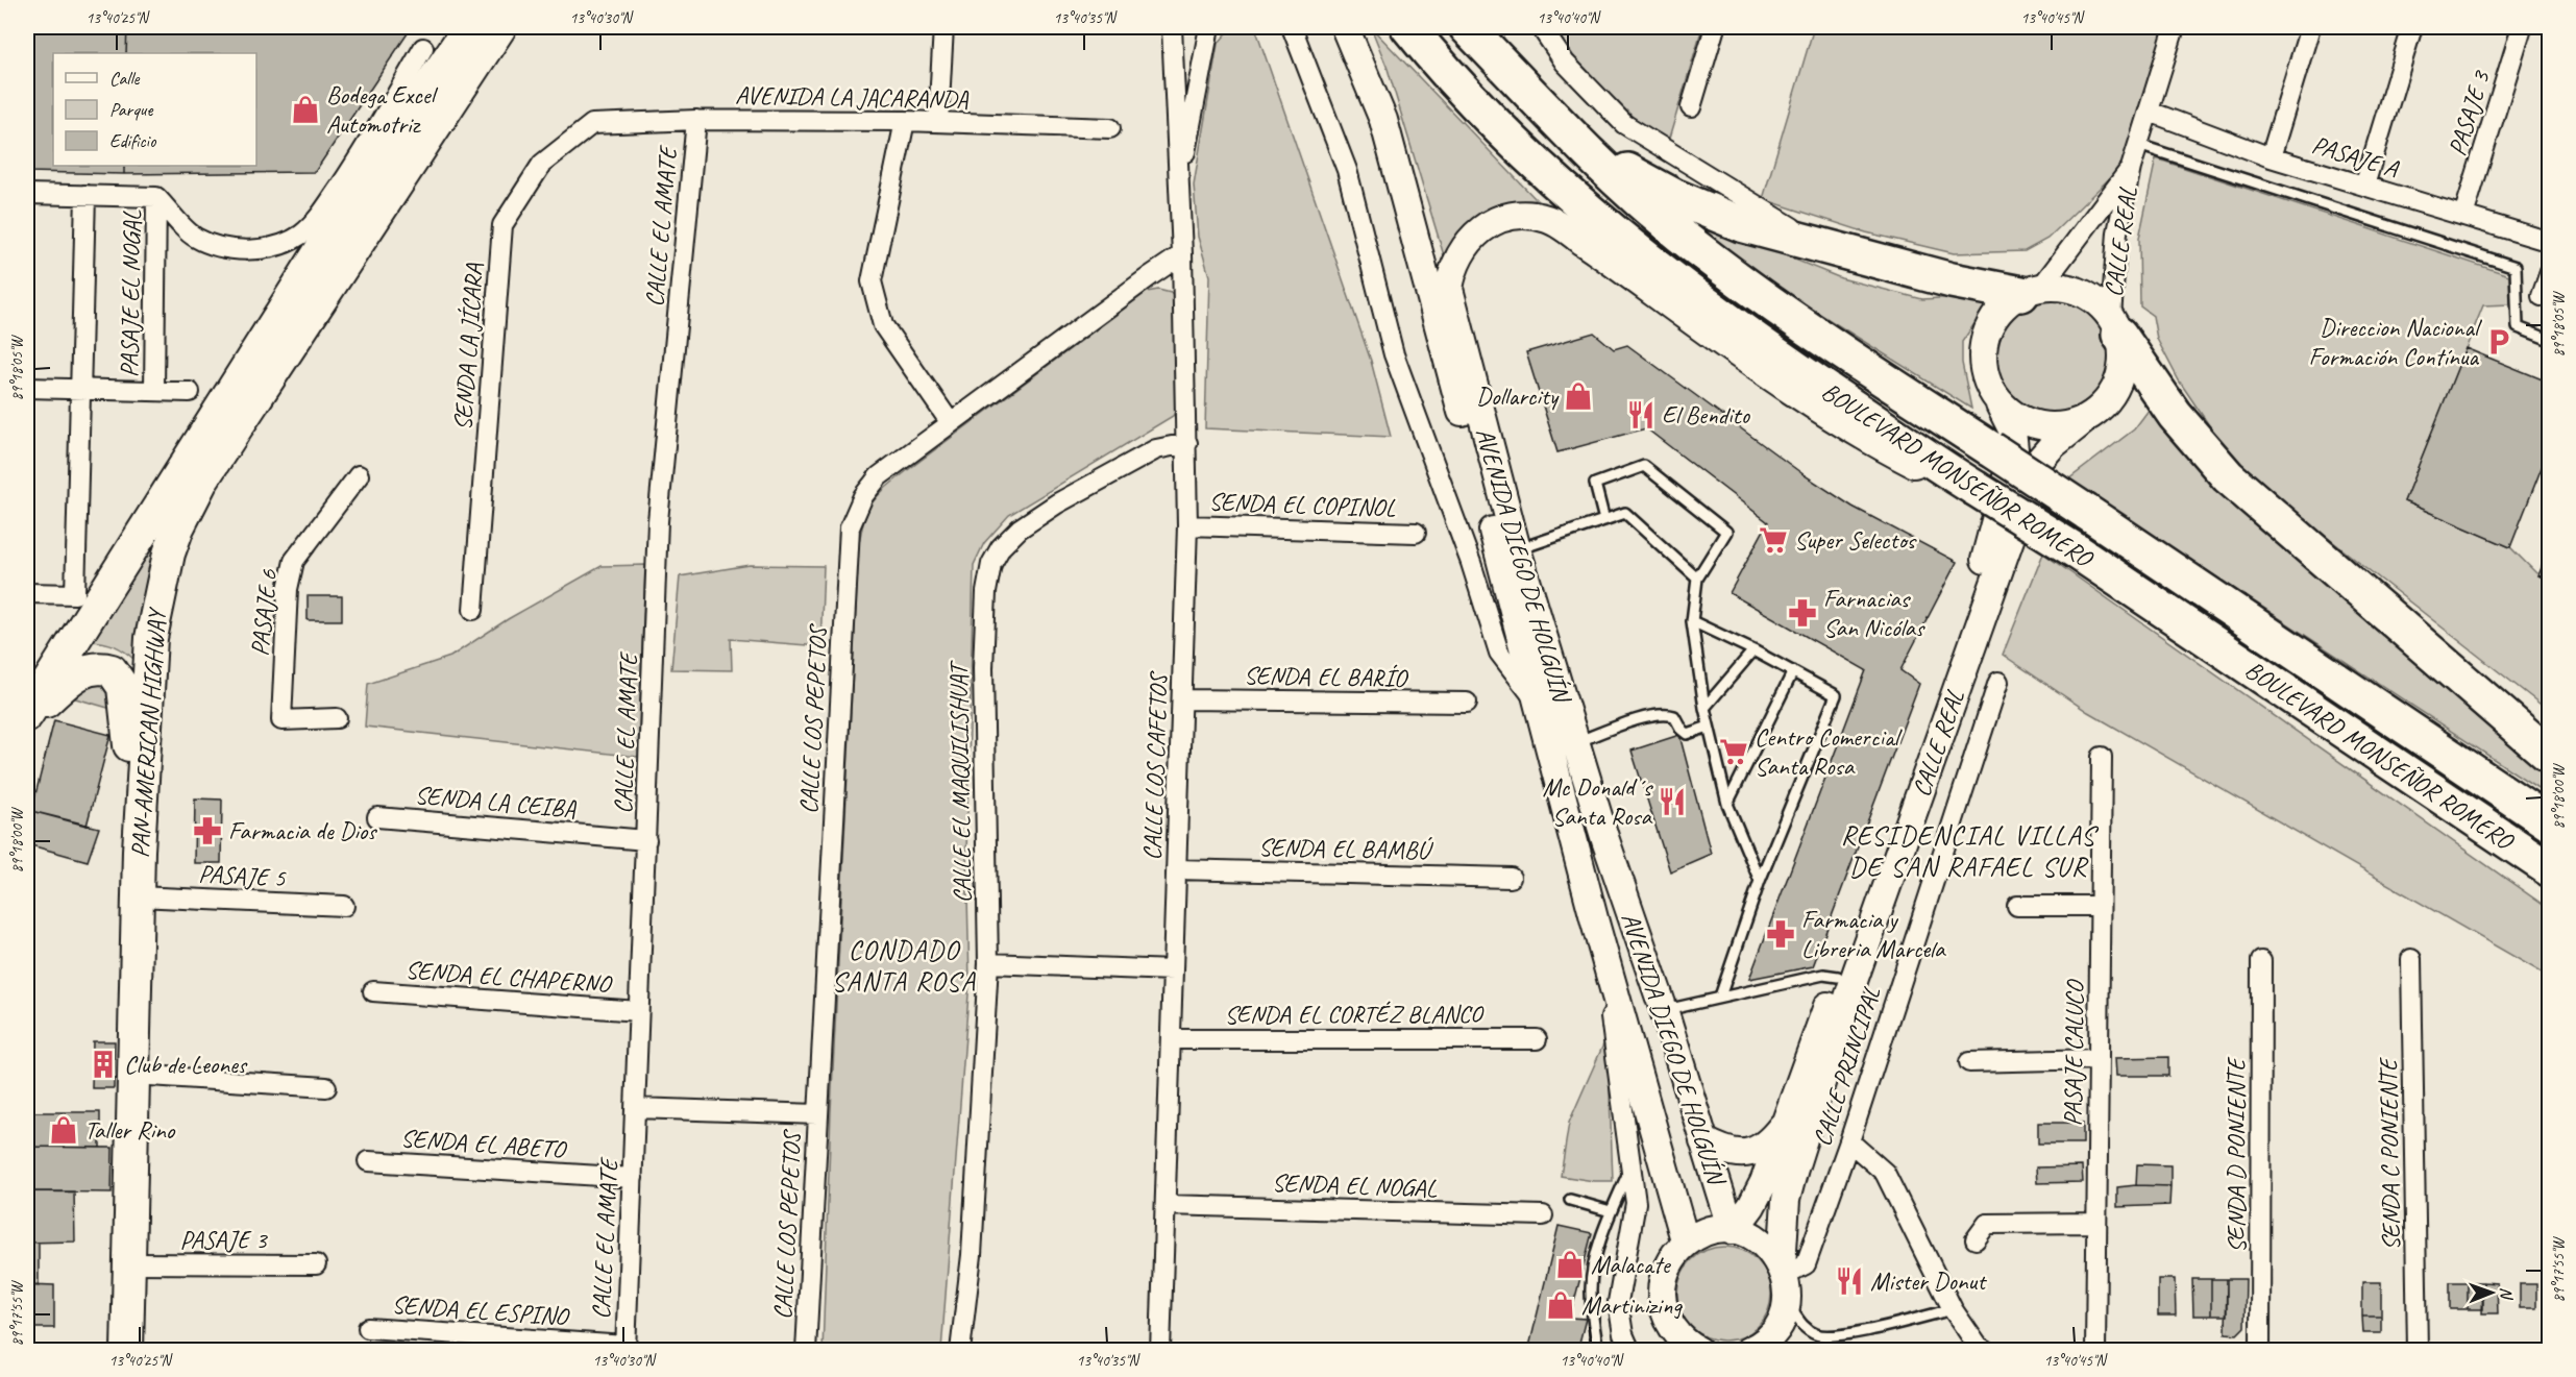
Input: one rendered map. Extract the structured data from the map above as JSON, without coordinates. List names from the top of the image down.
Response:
{
  "streets": {
    "highway": ["BOULEVARD MONSEÑOR ROMERO"],
    "main road": ["PAN-AMERICAN HIGHWAY"],
    "street": [
      "AVENIDA LA JACARANDA",
      "PASAJE 3",
      "PASAJE A",
      "CALLE EL AMATE",
      "CALLE REAL",
      "PASAJE EL NOGAL",
      "SENDA LA JÍCARA",
      "SENDA EL COPINOL",
      "AVENIDA DIEGO DE HOLGUÍN",
      "PASAJE 6",
      "SENDA EL BARÍO",
      "CALLE LOS PEPETOS",
      "CALLE LOS CAFETOS",
      "CALLE EL MAQUILISHUAT",
      "SENDA LA CEIBA",
      "SENDA EL BAMBÚ",
      "PASAJE 5",
      "SENDA EL CHAPERNO",
      "SENDA EL CORTÉZ BLANCO",
      "PASAJE CALUCO",
      "CALLE PRINCIPAL",
      "SENDA EL ABETO",
      "SENDA C PONIENTE",
      "SENDA D PONIENTE",
      "SENDA EL NOGAL",
      "SENDA EL ESPINO"
    ]
  },
  "crossings": [
    ["AVENIDA LA JACARANDA", "CALLE EL AMATE"],
    ["AVENIDA LA JACARANDA", "SENDA LA JÍCARA"],
    ["PASAJE 3", "PASAJE A"],
    ["PASAJE 3", "PAN-AMERICAN HIGHWAY"],
    ["PASAJE A", "CALLE REAL"],
    ["CALLE EL AMATE", "SENDA LA CEIBA"],
    ["CALLE EL AMATE", "SENDA EL CHAPERNO"],
    ["CALLE EL AMATE", "SENDA EL ABETO"],
    ["CALLE EL AMATE", "SENDA EL ESPINO"],
    ["CALLE REAL", "AVENIDA DIEGO DE HOLGUÍN"],
    ["CALLE REAL", "CALLE PRINCIPAL"],
    ["BOULEVARD MONSEÑOR ROMERO", "AVENIDA DIEGO DE HOLGUÍN"],
    ["SENDA EL COPINOL", "CALLE LOS CAFETOS"],
    ["SENDA EL BARÍO", "CALLE LOS CAFETOS"],
    ["CALLE LOS PEPETOS", "CALLE LOS CAFETOS"],
    ["PAN-AMERICAN HIGHWAY", "PASAJE 5"],
    ["CALLE LOS CAFETOS", "CALLE EL MAQUILISHUAT"],
    ["CALLE LOS CAFETOS", "SENDA EL BAMBÚ"],
    ["CALLE LOS CAFETOS", "SENDA EL CORTÉZ BLANCO"],
    ["CALLE LOS CAFETOS", "SENDA EL NOGAL"]
  ],
  "districts": ["RESIDENCIAL VILLAS DE SAN RAFAEL SUR", "CONDADO SANTA ROSA"],
  "places": {
    "shop": [
      "Bodega Excel Automotriz",
      "Dollarcity",
      "Taller Rino",
      "Malacate",
      "Martinizing"
    ],
    "parking": ["Direccion Nacional Formación Contínua"],
    "restaurant": ["El Bendito", "Mc Donald´s Santa Rosa", "Mister Donut"],
    "supermarket": ["Super Selectos", "Centro Comercial Santa Rosa"],
    "pharmacy": ["Farnacias San Nicólas", "Farmacia de Dios", "Farmacia y Libreria Marcela"],
    "building": ["Club de Leones"]
  },
  "legend": ["Calle", "Parque", "Edificio"],
  "north": "right",
  "coordinates": [
    "13°40'25\"N",
    "13°40'30\"N",
    "13°40'35\"N",
    "13°40'40\"N",
    "13°40'45\"N",
    "89°18'05\"W",
    "89°18'00\"W",
    "89°17'55\"W"
  ]
}
